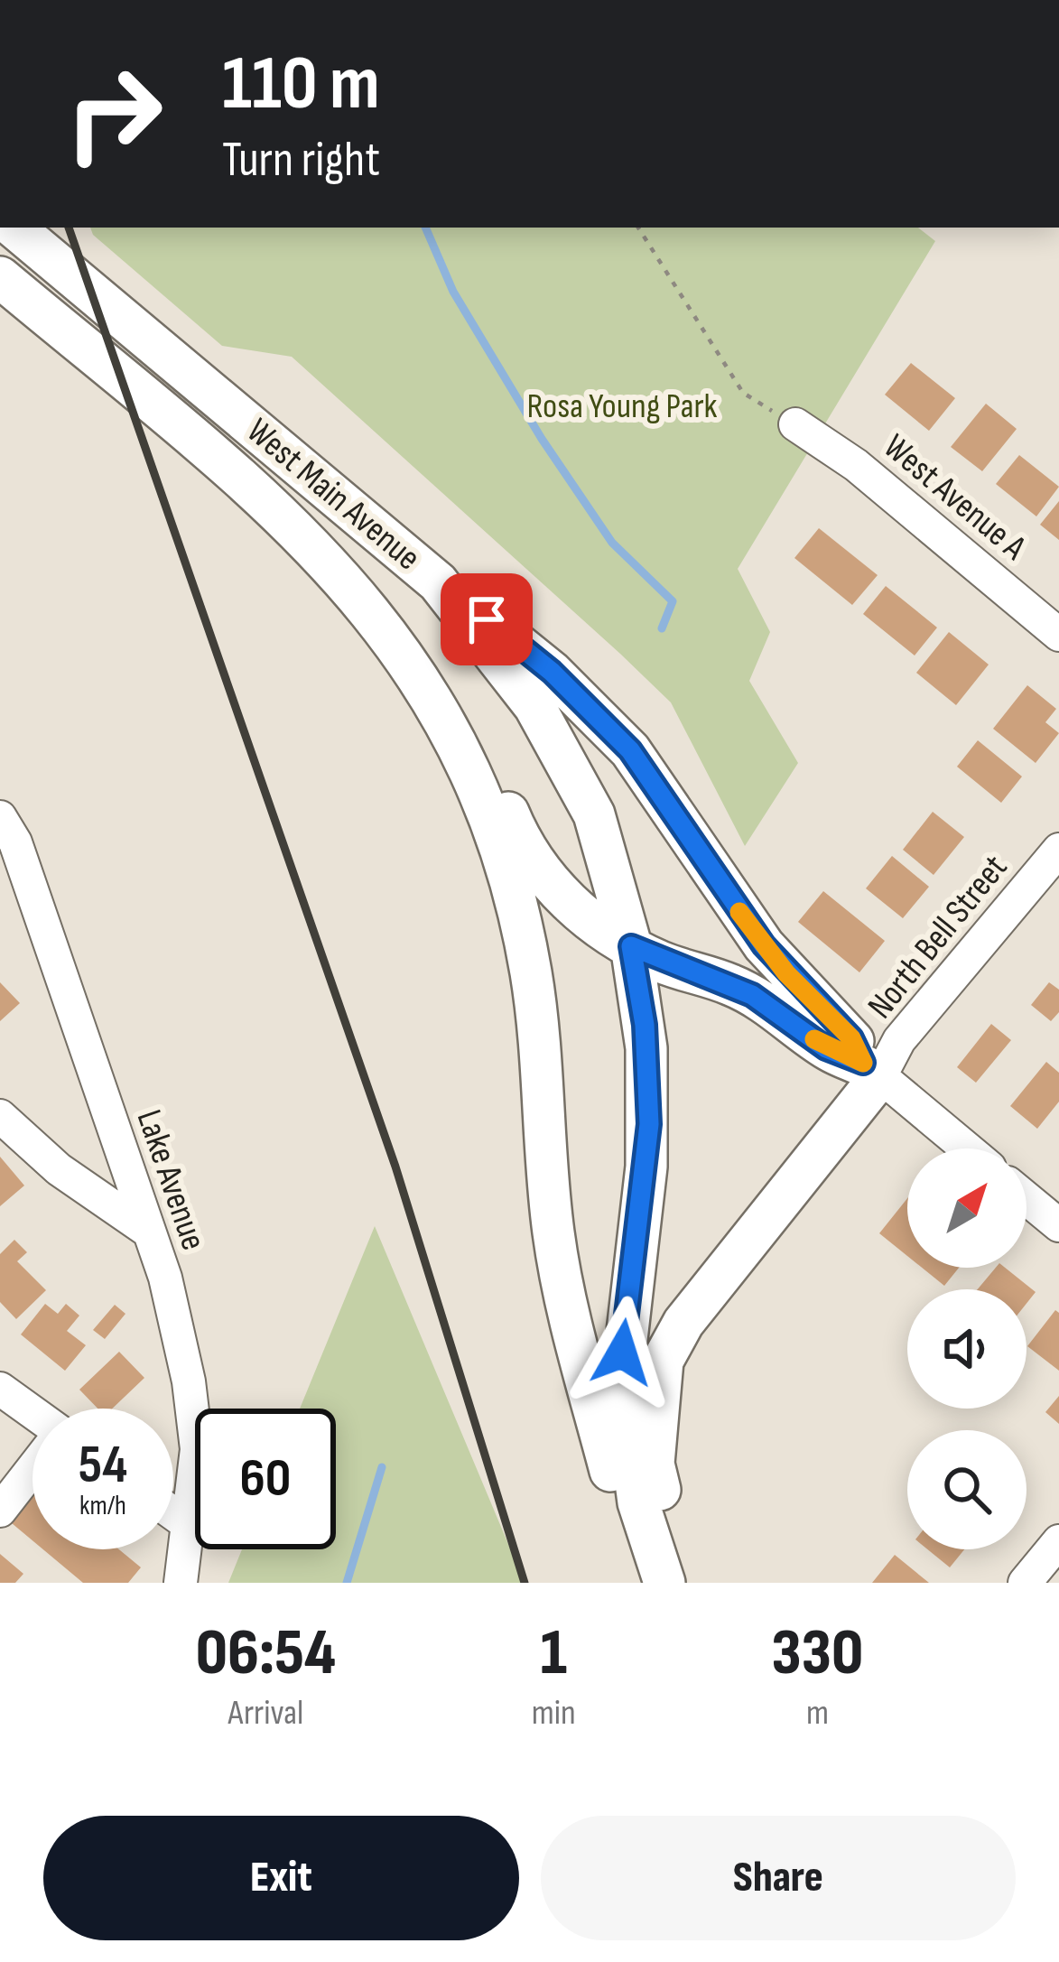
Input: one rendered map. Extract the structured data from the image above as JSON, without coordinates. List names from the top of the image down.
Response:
{
  "streets": {
    "main road": ["West Main Avenue"],
    "street": ["West Avenue A", "North Bell Street", "Lake Avenue"]
  },
  "parks": ["Rosa Young Park"],
  "north": "top right",
  "page": {
    "turn": ["110 m", "Turn right"],
    "speed": "54 km/h",
    "limit": "60",
    "eta": [
      "06:54",
      "Arrival",
      "1",
      "min",
      "330",
      "m"
    ],
    "buttons": ["Exit", "Share"]
  }
}
